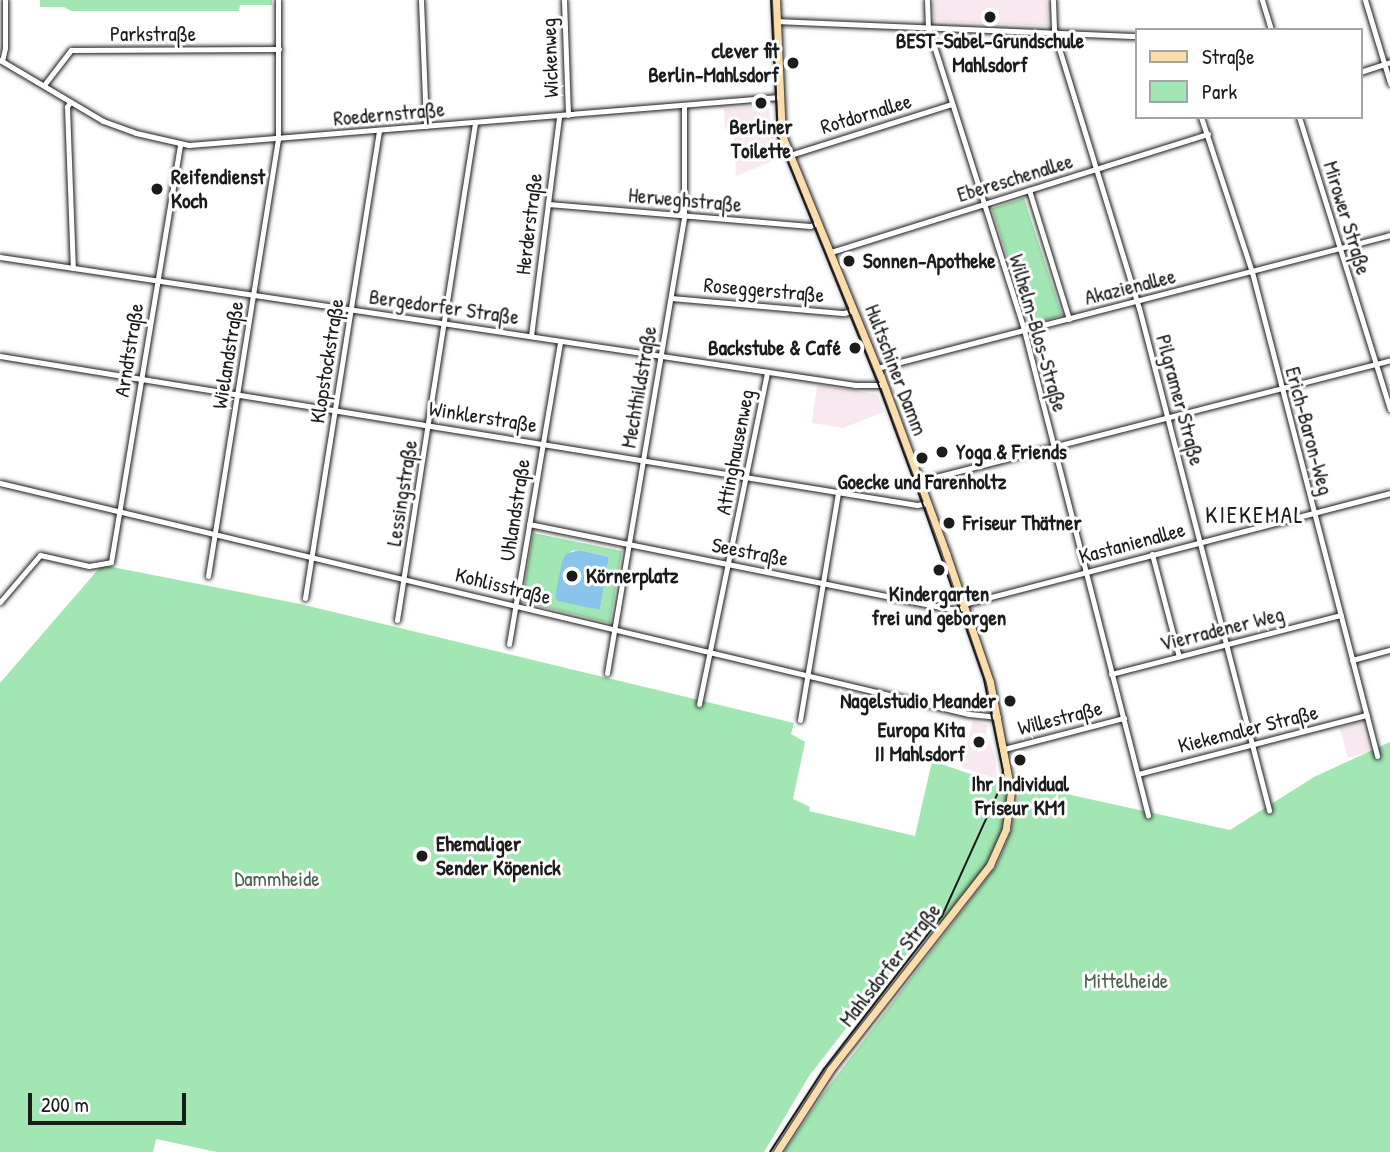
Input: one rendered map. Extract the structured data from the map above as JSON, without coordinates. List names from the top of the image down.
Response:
{
  "streets": {
    "main road": ["Hultschiner Damm", "Mahlsdorfer Straße"],
    "street": [
      "Parkstraße",
      "Wickenweg",
      "Roedernstraße",
      "Rotdornallee",
      "Ebereschenallee",
      "Herweghstraße",
      "Mirower Straße",
      "Herderstraße",
      "Akazienallee",
      "Roseggerstraße",
      "Bergedorfer Straße",
      "Wilhelm-Blos-Straße",
      "Arndtstraße",
      "Wielandstraße",
      "Klopstockstraße",
      "Mechthildstraße",
      "Pilgramer Straße",
      "Winklerstraße",
      "Erich-Baron-Weg",
      "Attinghausenweg",
      "Lessingstraße",
      "Uhlandstraße",
      "Kastanienallee",
      "Seestraße",
      "Kohlisstraße",
      "Vierradener Weg",
      "Willestraße",
      "Kiekemaler Straße"
    ]
  },
  "crossings": [
    ["Parkstraße", "Roedernstraße"],
    ["Parkstraße", "Wielandstraße"],
    ["Wickenweg", "Roedernstraße"],
    ["Roedernstraße", "Herderstraße"],
    ["Roedernstraße", "Arndtstraße"],
    ["Roedernstraße", "Wielandstraße"],
    ["Roedernstraße", "Klopstockstraße"],
    ["Roedernstraße", "Hultschiner Damm"],
    ["Roedernstraße", "Mechthildstraße"],
    ["Roedernstraße", "Lessingstraße"],
    ["Rotdornallee", "Wilhelm-Blos-Straße"],
    ["Rotdornallee", "Hultschiner Damm"],
    ["Ebereschenallee", "Wilhelm-Blos-Straße"],
    ["Ebereschenallee", "Hultschiner Damm"],
    ["Ebereschenallee", "Pilgramer Straße"],
    ["Ebereschenallee", "Erich-Baron-Weg"],
    ["Herweghstraße", "Herderstraße"],
    ["Herweghstraße", "Hultschiner Damm"],
    ["Herweghstraße", "Mechthildstraße"],
    ["Mirower Straße", "Akazienallee"],
    ["Herderstraße", "Bergedorfer Straße"],
    ["Akazienallee", "Wilhelm-Blos-Straße"],
    ["Akazienallee", "Hultschiner Damm"],
    ["Akazienallee", "Pilgramer Straße"],
    ["Akazienallee", "Erich-Baron-Weg"],
    ["Roseggerstraße", "Hultschiner Damm"],
    ["Roseggerstraße", "Mechthildstraße"],
    ["Bergedorfer Straße", "Arndtstraße"],
    ["Bergedorfer Straße", "Wielandstraße"],
    ["Bergedorfer Straße", "Klopstockstraße"],
    ["Bergedorfer Straße", "Hultschiner Damm"],
    ["Bergedorfer Straße", "Mechthildstraße"],
    ["Bergedorfer Straße", "Attinghausenweg"],
    ["Bergedorfer Straße", "Lessingstraße"],
    ["Bergedorfer Straße", "Uhlandstraße"],
    ["Wilhelm-Blos-Straße", "Kastanienallee"],
    ["Wilhelm-Blos-Straße", "Vierradener Weg"],
    ["Wilhelm-Blos-Straße", "Willestraße"],
    ["Wilhelm-Blos-Straße", "Kiekemaler Straße"],
    ["Arndtstraße", "Winklerstraße"],
    ["Arndtstraße", "Kohlisstraße"],
    ["Wielandstraße", "Winklerstraße"],
    ["Wielandstraße", "Kohlisstraße"],
    ["Klopstockstraße", "Winklerstraße"],
    ["Klopstockstraße", "Kohlisstraße"],
    ["Hultschiner Damm", "Winklerstraße"],
    ["Hultschiner Damm", "Kastanienallee"],
    ["Hultschiner Damm", "Seestraße"],
    ["Hultschiner Damm", "Kohlisstraße"],
    ["Hultschiner Damm", "Willestraße"],
    ["Hultschiner Damm", "Mahlsdorfer Straße"],
    ["Mechthildstraße", "Winklerstraße"],
    ["Mechthildstraße", "Seestraße"],
    ["Mechthildstraße", "Kohlisstraße"],
    ["Pilgramer Straße", "Kastanienallee"],
    ["Pilgramer Straße", "Vierradener Weg"],
    ["Pilgramer Straße", "Kiekemaler Straße"],
    ["Winklerstraße", "Attinghausenweg"],
    ["Winklerstraße", "Lessingstraße"],
    ["Winklerstraße", "Uhlandstraße"],
    ["Erich-Baron-Weg", "Kastanienallee"],
    ["Erich-Baron-Weg", "Vierradener Weg"],
    ["Erich-Baron-Weg", "Kiekemaler Straße"],
    ["Attinghausenweg", "Seestraße"],
    ["Attinghausenweg", "Kohlisstraße"],
    ["Lessingstraße", "Kohlisstraße"],
    ["Uhlandstraße", "Seestraße"],
    ["Uhlandstraße", "Kohlisstraße"],
    ["Kastanienallee", "Seestraße"]
  ],
  "districts": ["KIEKEMAL"],
  "parks": ["Dammheide", "Mittelheide"],
  "places": [
    "BEST-Sabel-Grundschule Mahlsdorf",
    "clever fit Berlin-Mahlsdorf",
    "Berliner Toilette",
    "Reifendienst Koch",
    "Sonnen-Apotheke",
    "Backstube & Café",
    "Yoga & Friends",
    "Goecke und Farenholtz",
    "Friseur Thätner",
    "Kindergarten frei und geborgen",
    "Körnerplatz",
    "Nagelstudio Meander",
    "Europa Kita II Mahlsdorf",
    "Ihr Individual Friseur KM1",
    "Ehemaliger Sender Köpenick"
  ],
  "legend": ["Straße", "Park"],
  "scale_bar": "200 m"
}
